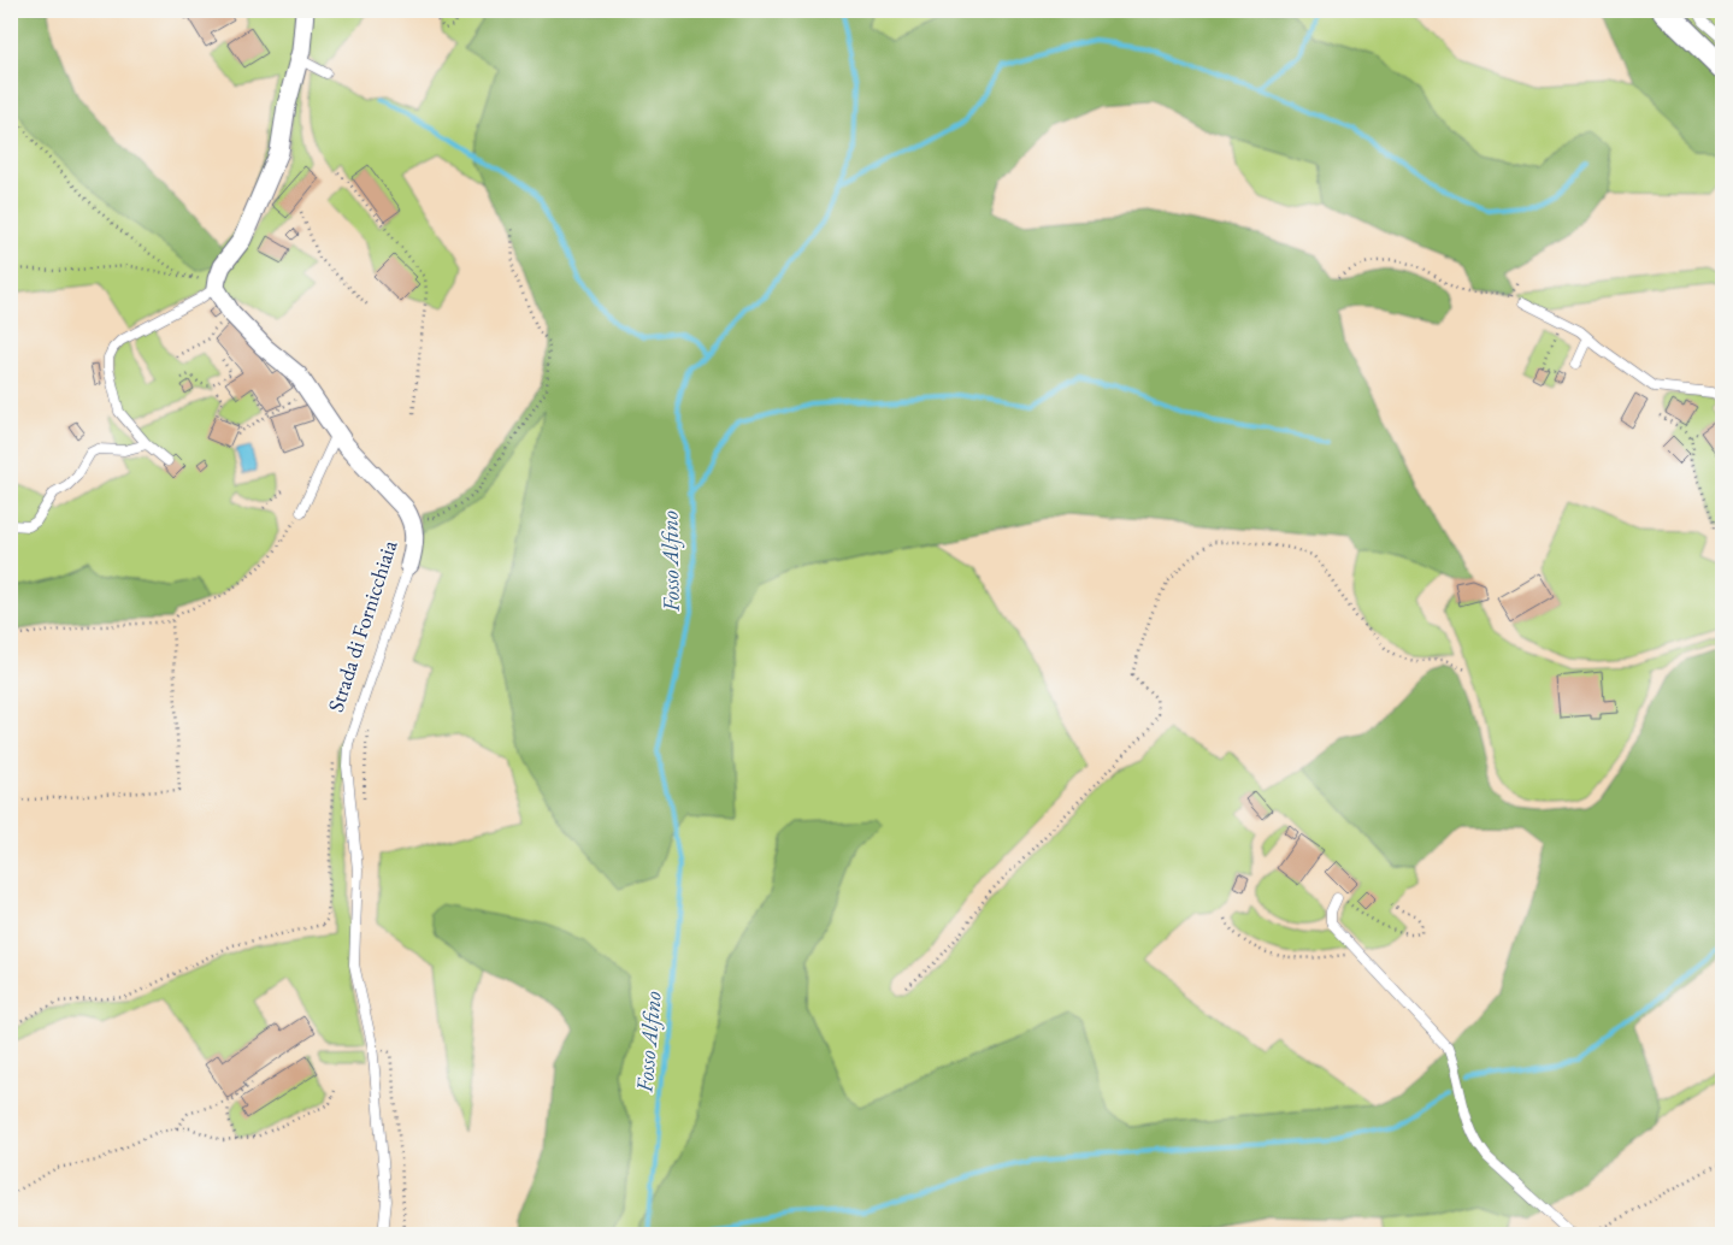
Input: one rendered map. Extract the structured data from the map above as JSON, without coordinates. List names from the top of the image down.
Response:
{
  "streets": {
    "street": ["Strada di Fornicchiaia"]
  },
  "water": ["Fosso Alfino"]
}
